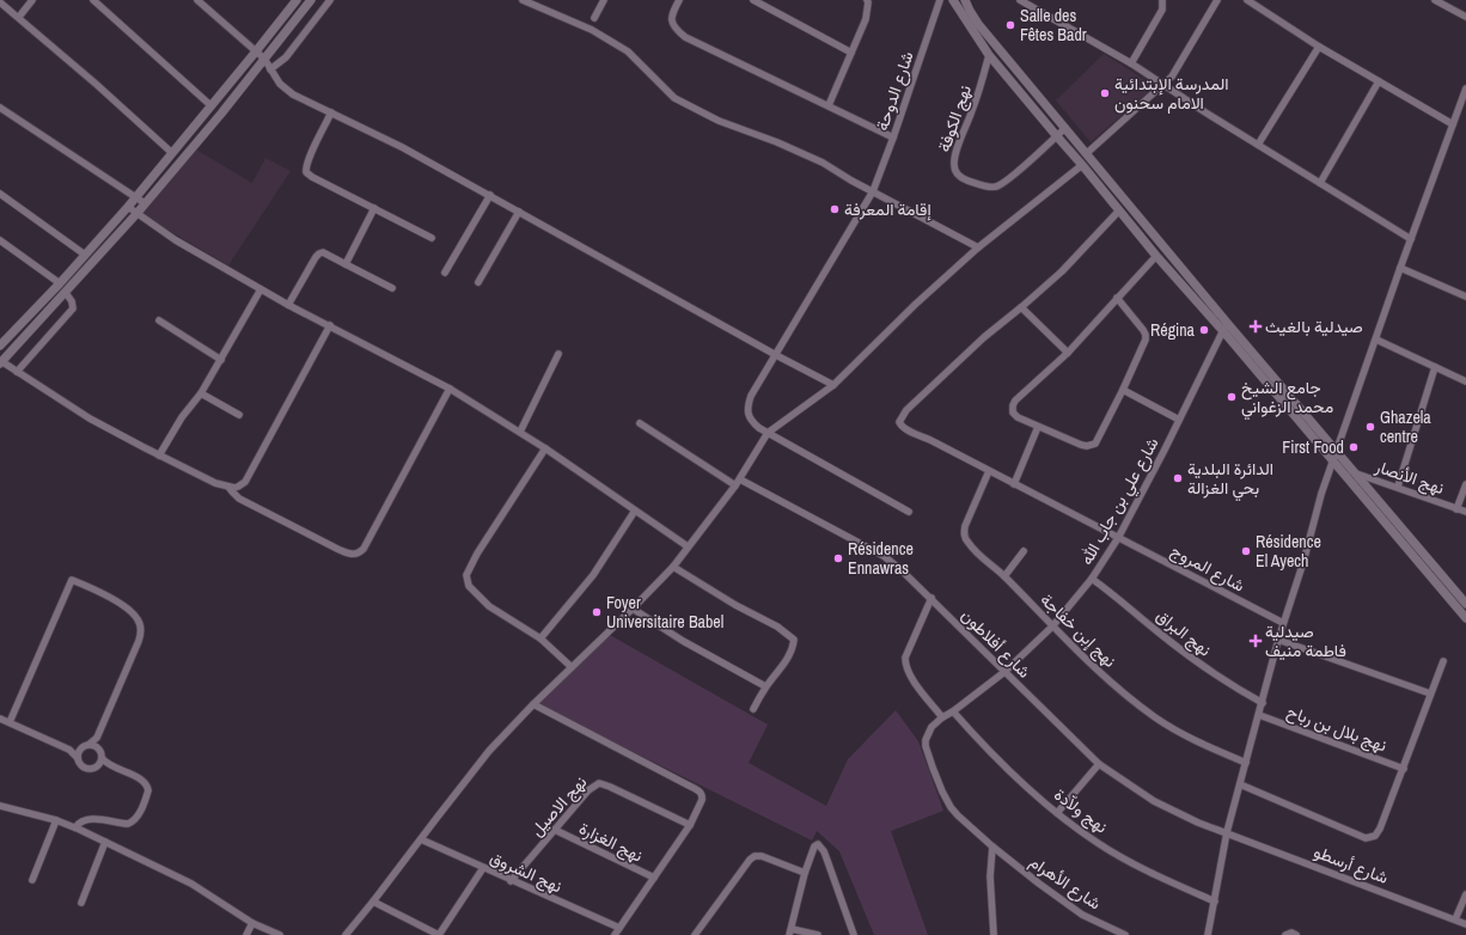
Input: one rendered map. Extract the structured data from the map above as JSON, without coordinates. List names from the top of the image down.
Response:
{
  "streets": {
    "street": [
      "شارع الدوحة",
      "نهج الكوفة",
      "نهج الأنصار",
      "شارع علي بن جاب الله",
      "شارع المروج",
      "نهج إبن خفاجة",
      "نهج البراق",
      "شارع أفلاطون",
      "نهج بلال بن رباح",
      "نهج الاصيل",
      "نهج ولاّدة",
      "نهج الغزارة",
      "شارع أرسطو",
      "نهج الشروق",
      "شارع الأهرام"
    ]
  },
  "crossings": [
    ["شارع علي بن جاب الله", "شارع المروج"],
    ["شارع علي بن جاب الله", "نهج إبن خفاجة"],
    ["شارع علي بن جاب الله", "نهج البراق"],
    ["شارع علي بن جاب الله", "شارع أفلاطون"],
    ["شارع علي بن جاب الله", "نهج ولاّدة"],
    ["شارع علي بن جاب الله", "شارع الأهرام"],
    ["شارع المروج", "نهج إبن خفاجة"],
    ["شارع أفلاطون", "شارع أرسطو"],
    ["نهج الاصيل", "نهج الغزارة"],
    ["نهج الاصيل", "نهج الشروق"]
  ],
  "places": {
    "other": [
      "Salle des Fêtes Badr",
      "المدرسة الإبتدائية الامام سحنون",
      "إقامة المعرفة",
      "Régina",
      "جامع الشيخ محمد الزغواني",
      "Ghazela centre",
      "First Food",
      "الدائرة البلدية بحي الغزالة",
      "Résidence El Ayech",
      "Résidence Ennawras",
      "Foyer Universitaire Babel"
    ],
    "health": ["صيدلية بالغيث", "صيدلية فاطمة منيف"]
  }
}
